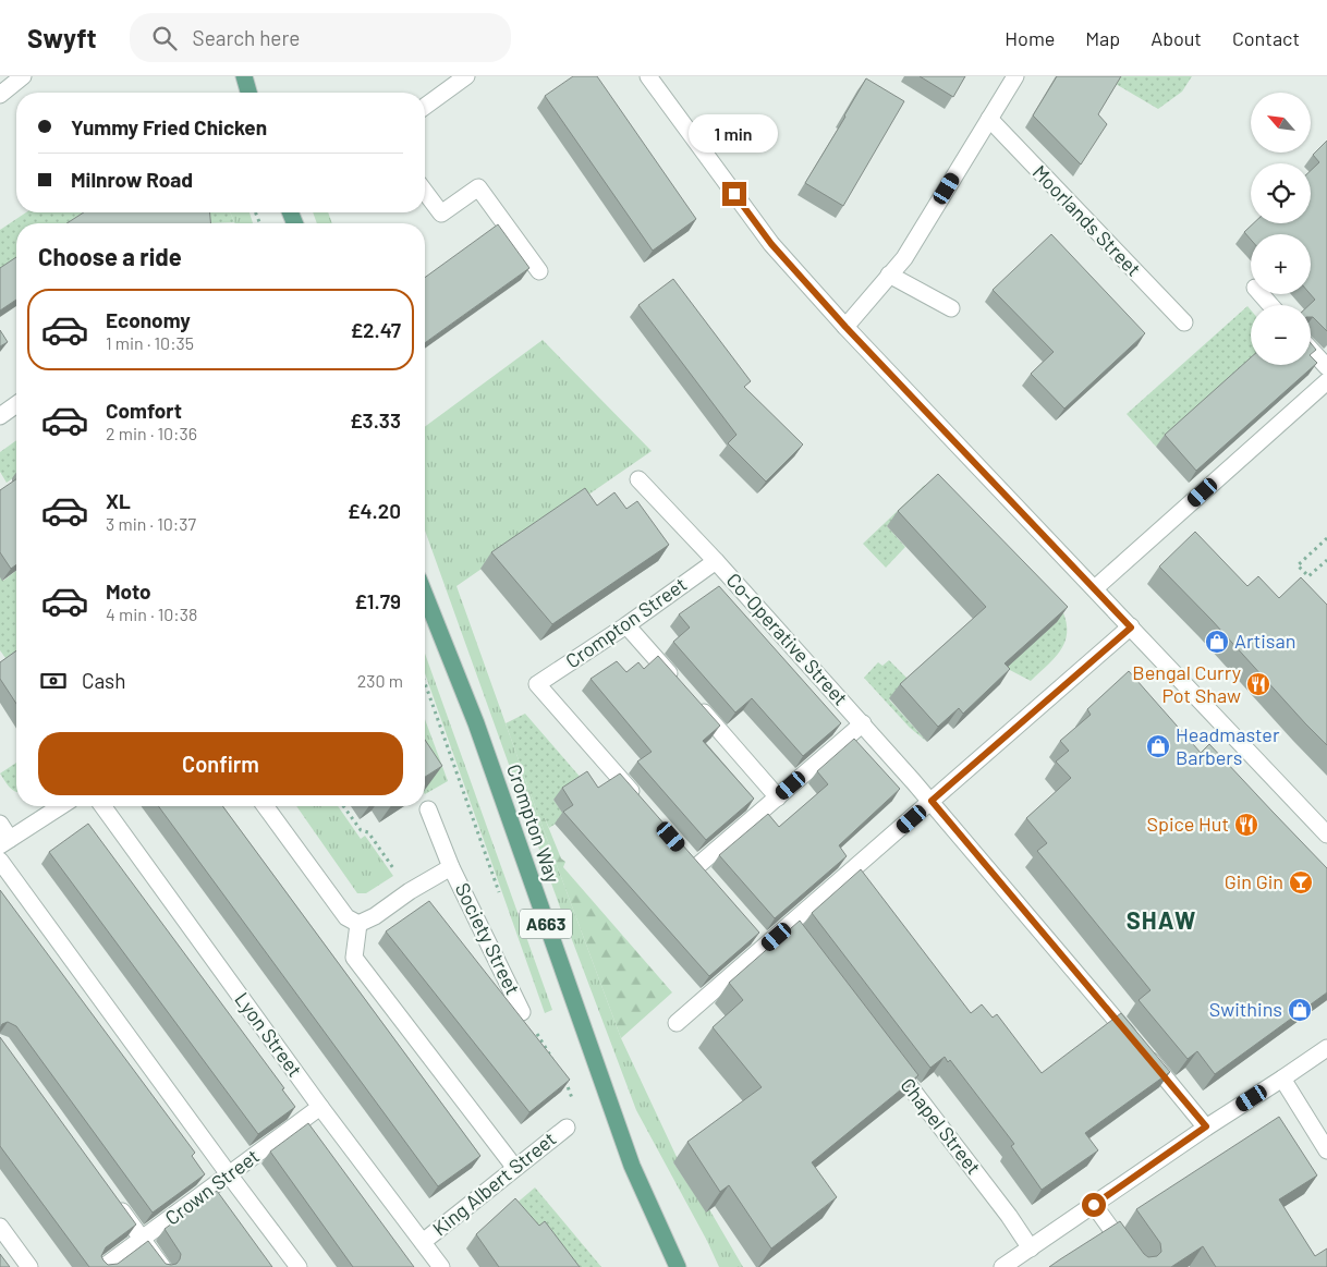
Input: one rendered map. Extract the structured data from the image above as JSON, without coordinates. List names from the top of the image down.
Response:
{
  "streets": {
    "main road": ["Crompton Way", "A663"],
    "street": [
      "Moorlands Street",
      "Crompton Street",
      "Co-Operative Street",
      "Society Street",
      "Lyon Street",
      "Chapel Street",
      "King Albert Street",
      "Crown Street"
    ]
  },
  "crossings": [
    ["Crompton Street", "Co-Operative Street"],
    ["Lyon Street", "King Albert Street"],
    ["Lyon Street", "Crown Street"]
  ],
  "districts": ["SHAW"],
  "places": {
    "shop": ["Artisan", "Headmaster Barbers", "Swithins"],
    "restaurant": ["Bengal Curry Pot Shaw", "Spice Hut"],
    "bar": ["Gin Gin"]
  },
  "north": "top left",
  "page": {
    "header": "Swyft",
    "search": "Search here",
    "nav": [
      "Home",
      "Map",
      "About",
      "Contact"
    ],
    "map_buttons": ["+", "−"],
    "banner": ["Yummy Fried Chicken", "Milnrow Road"],
    "bubble": "1 min",
    "heading": "Choose a ride",
    "list": [
      {
        "name": "Economy",
        "note": "1 min · 10:35",
        "value": "£2.47"
      },
      {
        "name": "Comfort",
        "note": "2 min · 10:36",
        "value": "£3.33"
      },
      {
        "name": "XL",
        "note": "3 min · 10:37",
        "value": "£4.20"
      },
      {
        "name": "Moto",
        "note": "4 min · 10:38",
        "value": "£1.79"
      }
    ],
    "pay": ["Cash", "230 m"],
    "buttons": "Confirm"
  }
}
